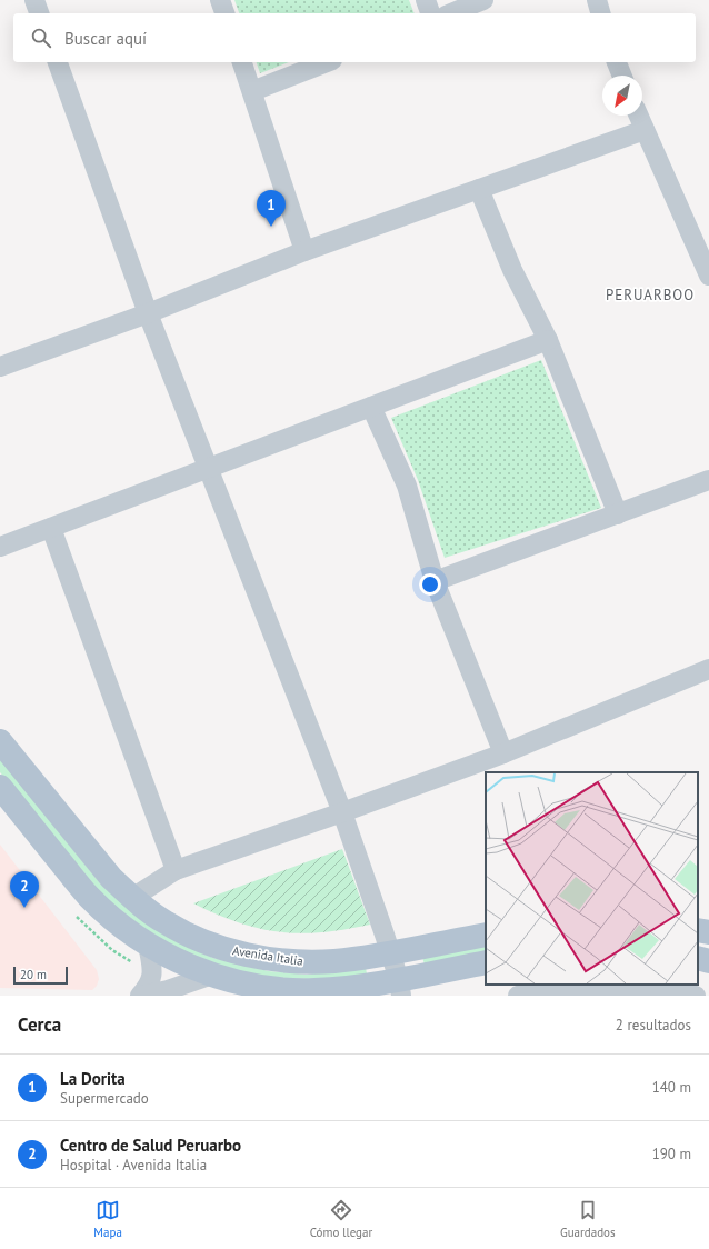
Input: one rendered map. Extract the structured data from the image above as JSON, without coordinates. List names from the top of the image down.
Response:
{
  "streets": {
    "main road": ["Avenida Italia"]
  },
  "districts": ["PERUARBOO"],
  "scale_bar": "20 m",
  "north": "bottom left",
  "page": {
    "search": "Buscar aquí",
    "pins": ["1", "2"],
    "scale": "20 m",
    "heading": ["Cerca", "2 resultados"],
    "list": [
      {
        "mark": "1",
        "name": "La Dorita",
        "note": "Supermercado",
        "value": "140 m"
      },
      {
        "mark": "2",
        "name": "Centro de Salud Peruarbo",
        "note": "Hospital · Avenida Italia",
        "value": "190 m"
      }
    ],
    "nav": ["Mapa", "Cómo llegar", "Guardados"]
  }
}
